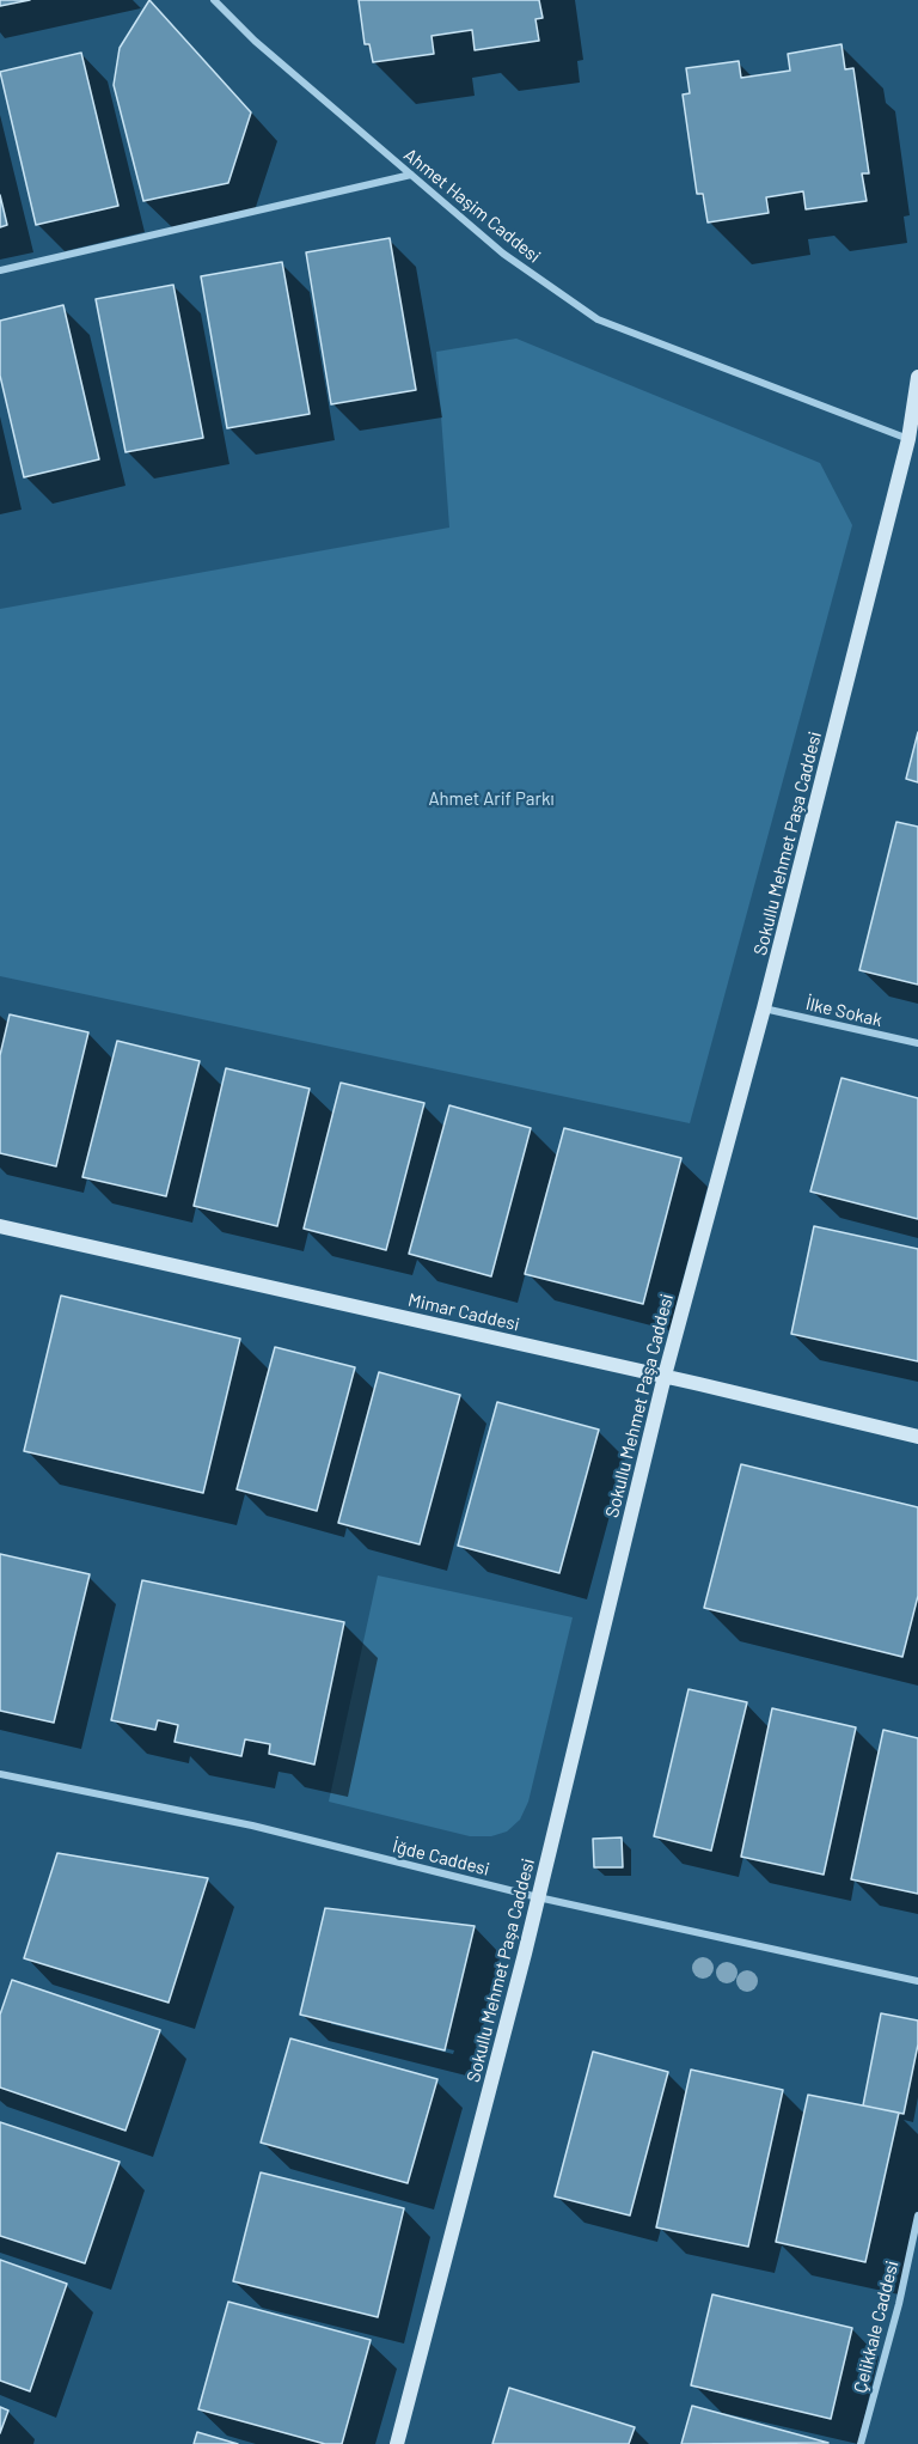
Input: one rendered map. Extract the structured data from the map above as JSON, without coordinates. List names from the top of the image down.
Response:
{
  "streets": {
    "main road": ["Sokullu Mehmet Paşa Caddesi", "Mimar Caddesi"],
    "street": [
      "Ahmet Haşim Caddesi",
      "İlke Sokak",
      "İğde Caddesi",
      "Çelikkale Caddesi"
    ]
  },
  "crossings": [
    ["Ahmet Haşim Caddesi", "Sokullu Mehmet Paşa Caddesi"],
    ["Sokullu Mehmet Paşa Caddesi", "İlke Sokak"],
    ["Sokullu Mehmet Paşa Caddesi", "Mimar Caddesi"],
    ["Sokullu Mehmet Paşa Caddesi", "İğde Caddesi"]
  ],
  "parks": ["Ahmet Arif Parkı"]
}
